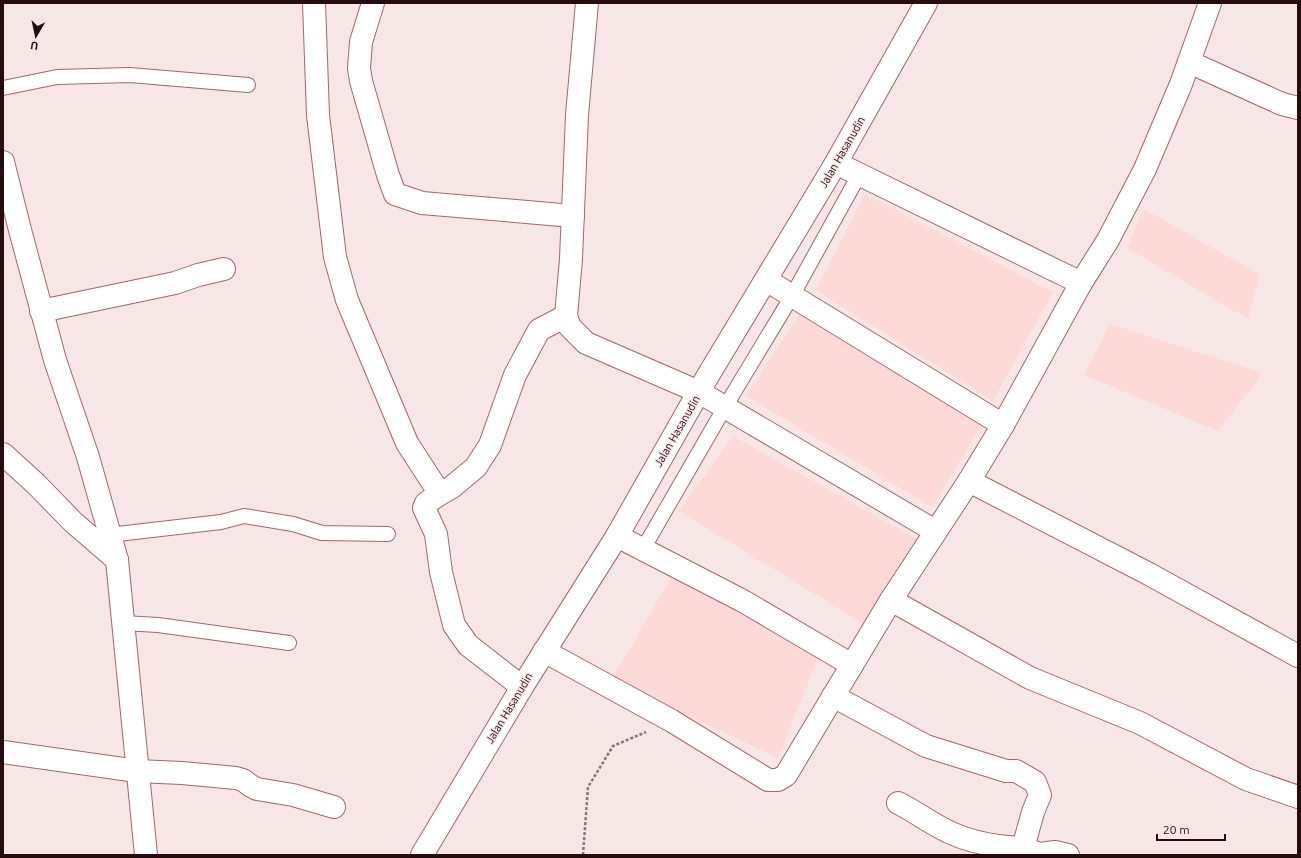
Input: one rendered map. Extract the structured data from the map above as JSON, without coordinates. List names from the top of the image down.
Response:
{
  "streets": {
    "street": ["Jalan Hasanudin"]
  },
  "scale_bar": "20 m",
  "north": "bottom"
}
